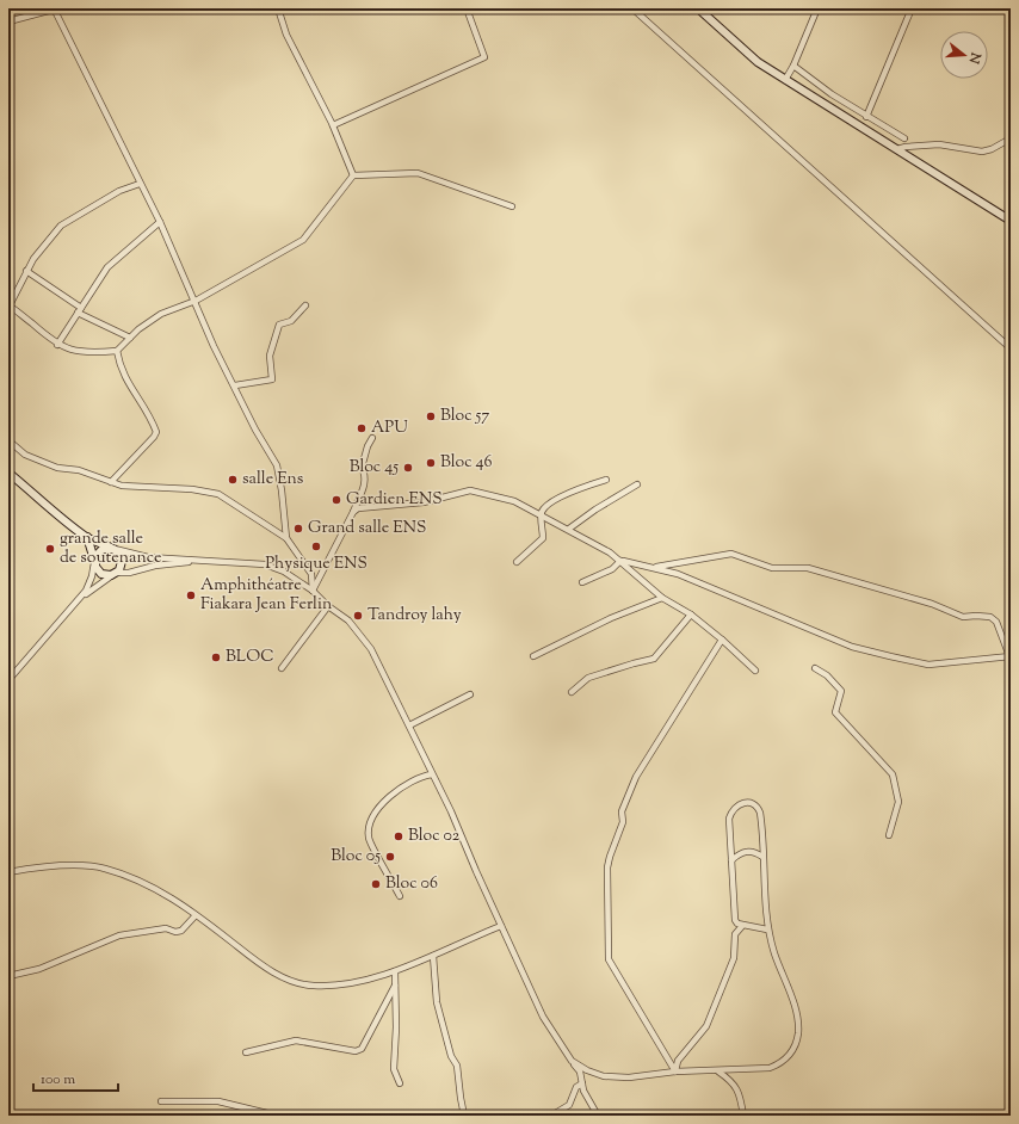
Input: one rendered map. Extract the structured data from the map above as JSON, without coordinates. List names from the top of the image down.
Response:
{
  "places": [
    "Bloc 57",
    "APU",
    "Bloc 46",
    "Bloc 45",
    "salle Ens",
    "Gardien ENS",
    "Grand salle ENS",
    "Physique ENS",
    "grande salle de soutenance",
    "Amphithéatre Fiakara Jean Ferlin",
    "Tandroy lahy",
    "BLOC",
    "Bloc 02",
    "Bloc 05",
    "Bloc 06"
  ],
  "scale_bar": "100 m",
  "north": "right"
}
